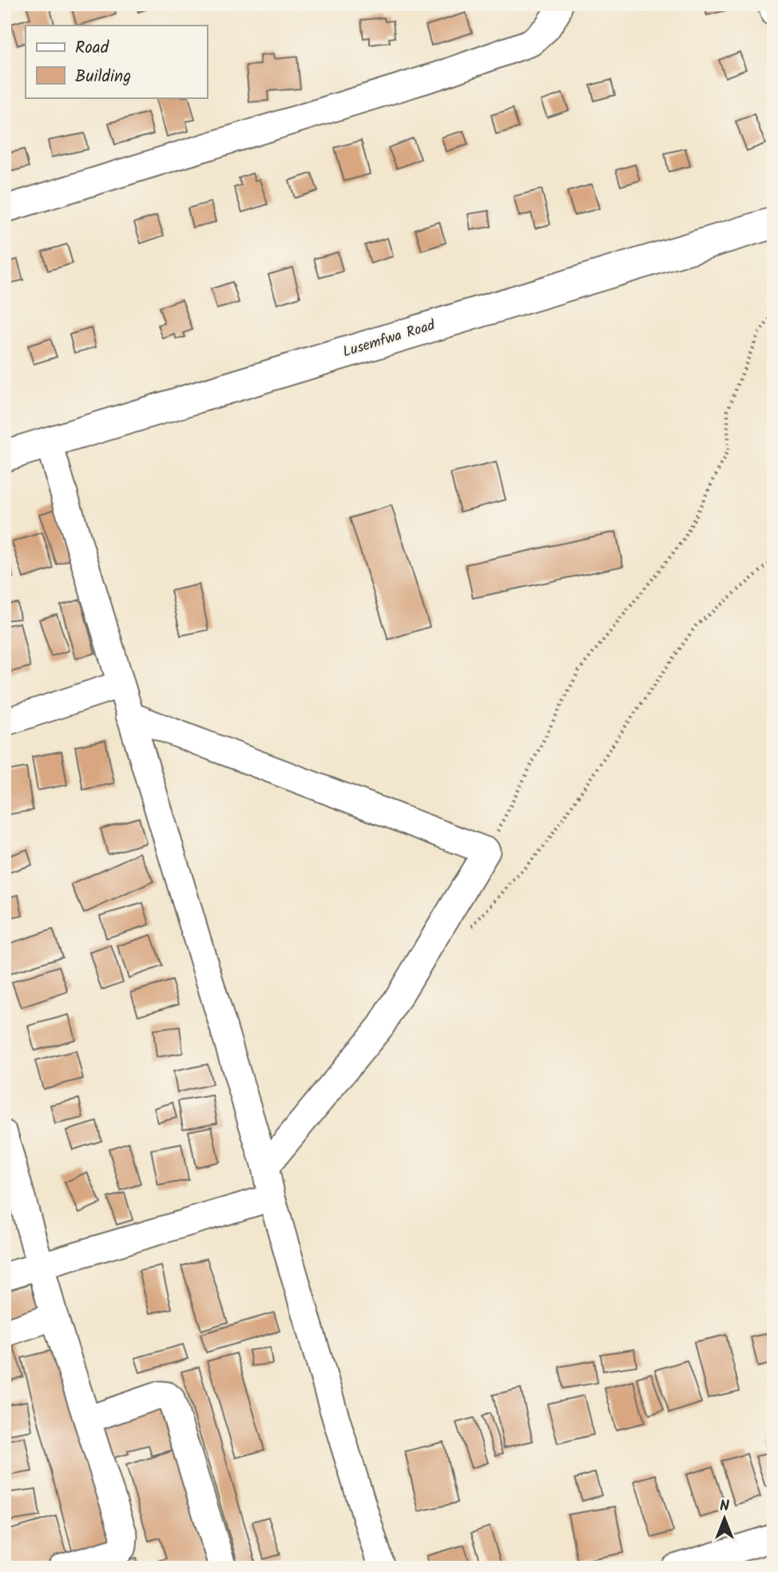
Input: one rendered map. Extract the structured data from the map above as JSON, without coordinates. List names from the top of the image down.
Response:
{
  "streets": {
    "street": ["Lusemfwa Road"]
  },
  "legend": ["Road", "Building"],
  "north": "top"
}
